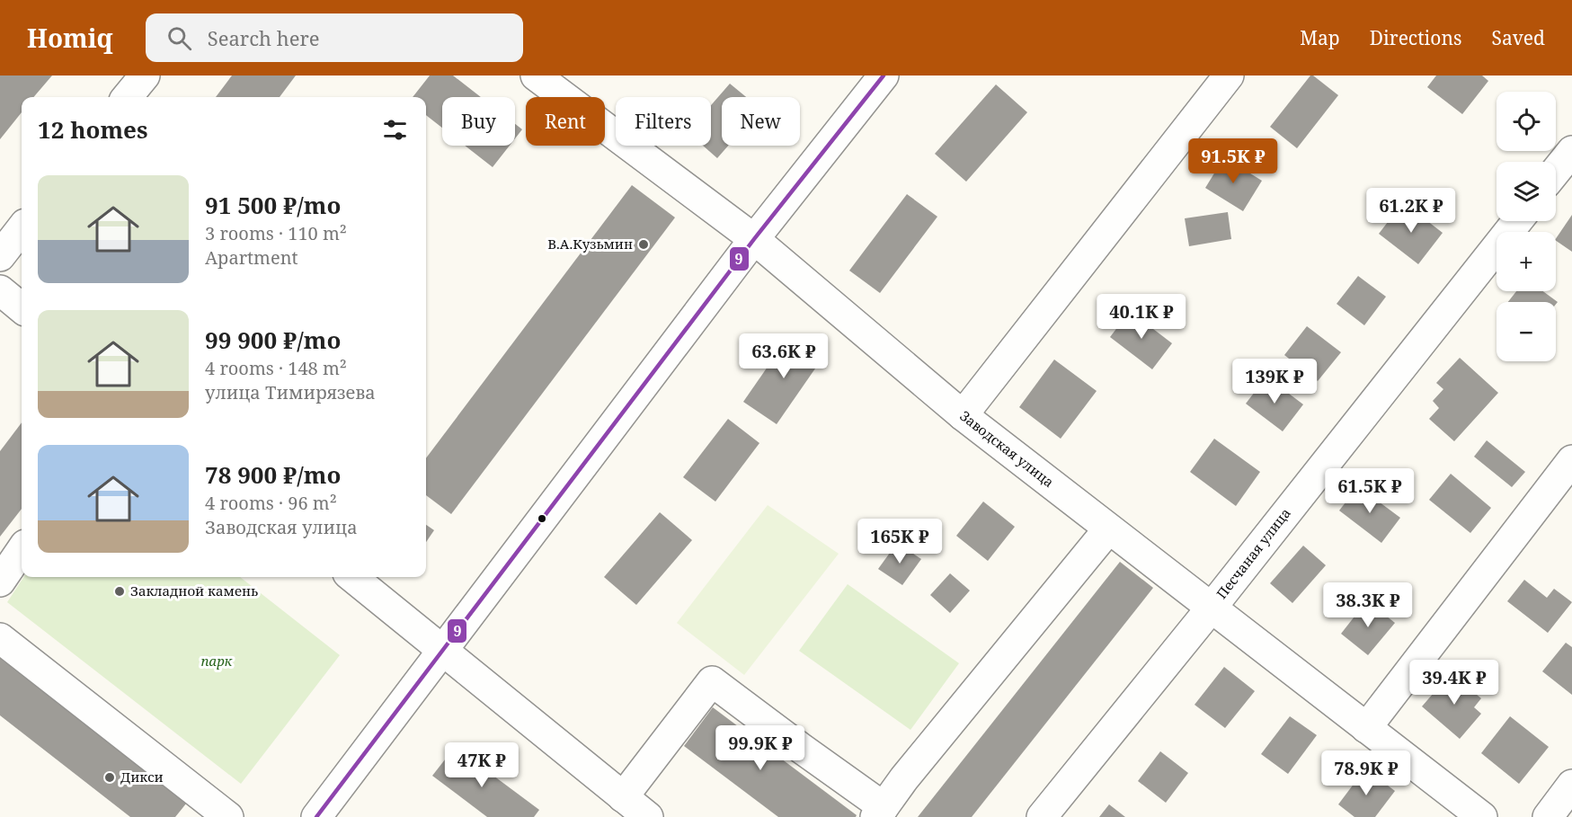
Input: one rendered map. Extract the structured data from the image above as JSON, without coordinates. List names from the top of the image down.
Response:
{
  "streets": {
    "street": ["Заводская улица", "Песчаная улица"]
  },
  "crossings": [
    ["Заводская улица", "Песчаная улица"]
  ],
  "parks": ["парк"],
  "places": ["В.А.Кузьмин", "Закладной камень", "Дикси"],
  "lines": ["transit line 9"],
  "page": {
    "header": "Homiq",
    "search": "Search here",
    "nav": ["Map", "Directions", "Saved"],
    "map_buttons": ["+", "−"],
    "chip": [
      "Buy",
      "Rent",
      "Filters",
      "New"
    ],
    "heading": "12 homes",
    "price": [
      "91.5K ₽",
      "61.2K ₽",
      "40.1K ₽",
      "63.6K ₽",
      "139K ₽",
      "61.5K ₽",
      "165K ₽",
      "38.3K ₽",
      "39.4K ₽",
      "99.9K ₽",
      "47K ₽",
      "78.9K ₽"
    ],
    "list": [
      {
        "name": "91 500 ₽/mo",
        "note": "3 rooms · 110 m² · Apartment"
      },
      {
        "name": "99 900 ₽/mo",
        "note": "4 rooms · 148 m² · улица Тимирязева"
      },
      {
        "name": "78 900 ₽/mo",
        "note": "4 rooms · 96 m² · Заводская улица"
      }
    ]
  }
}
